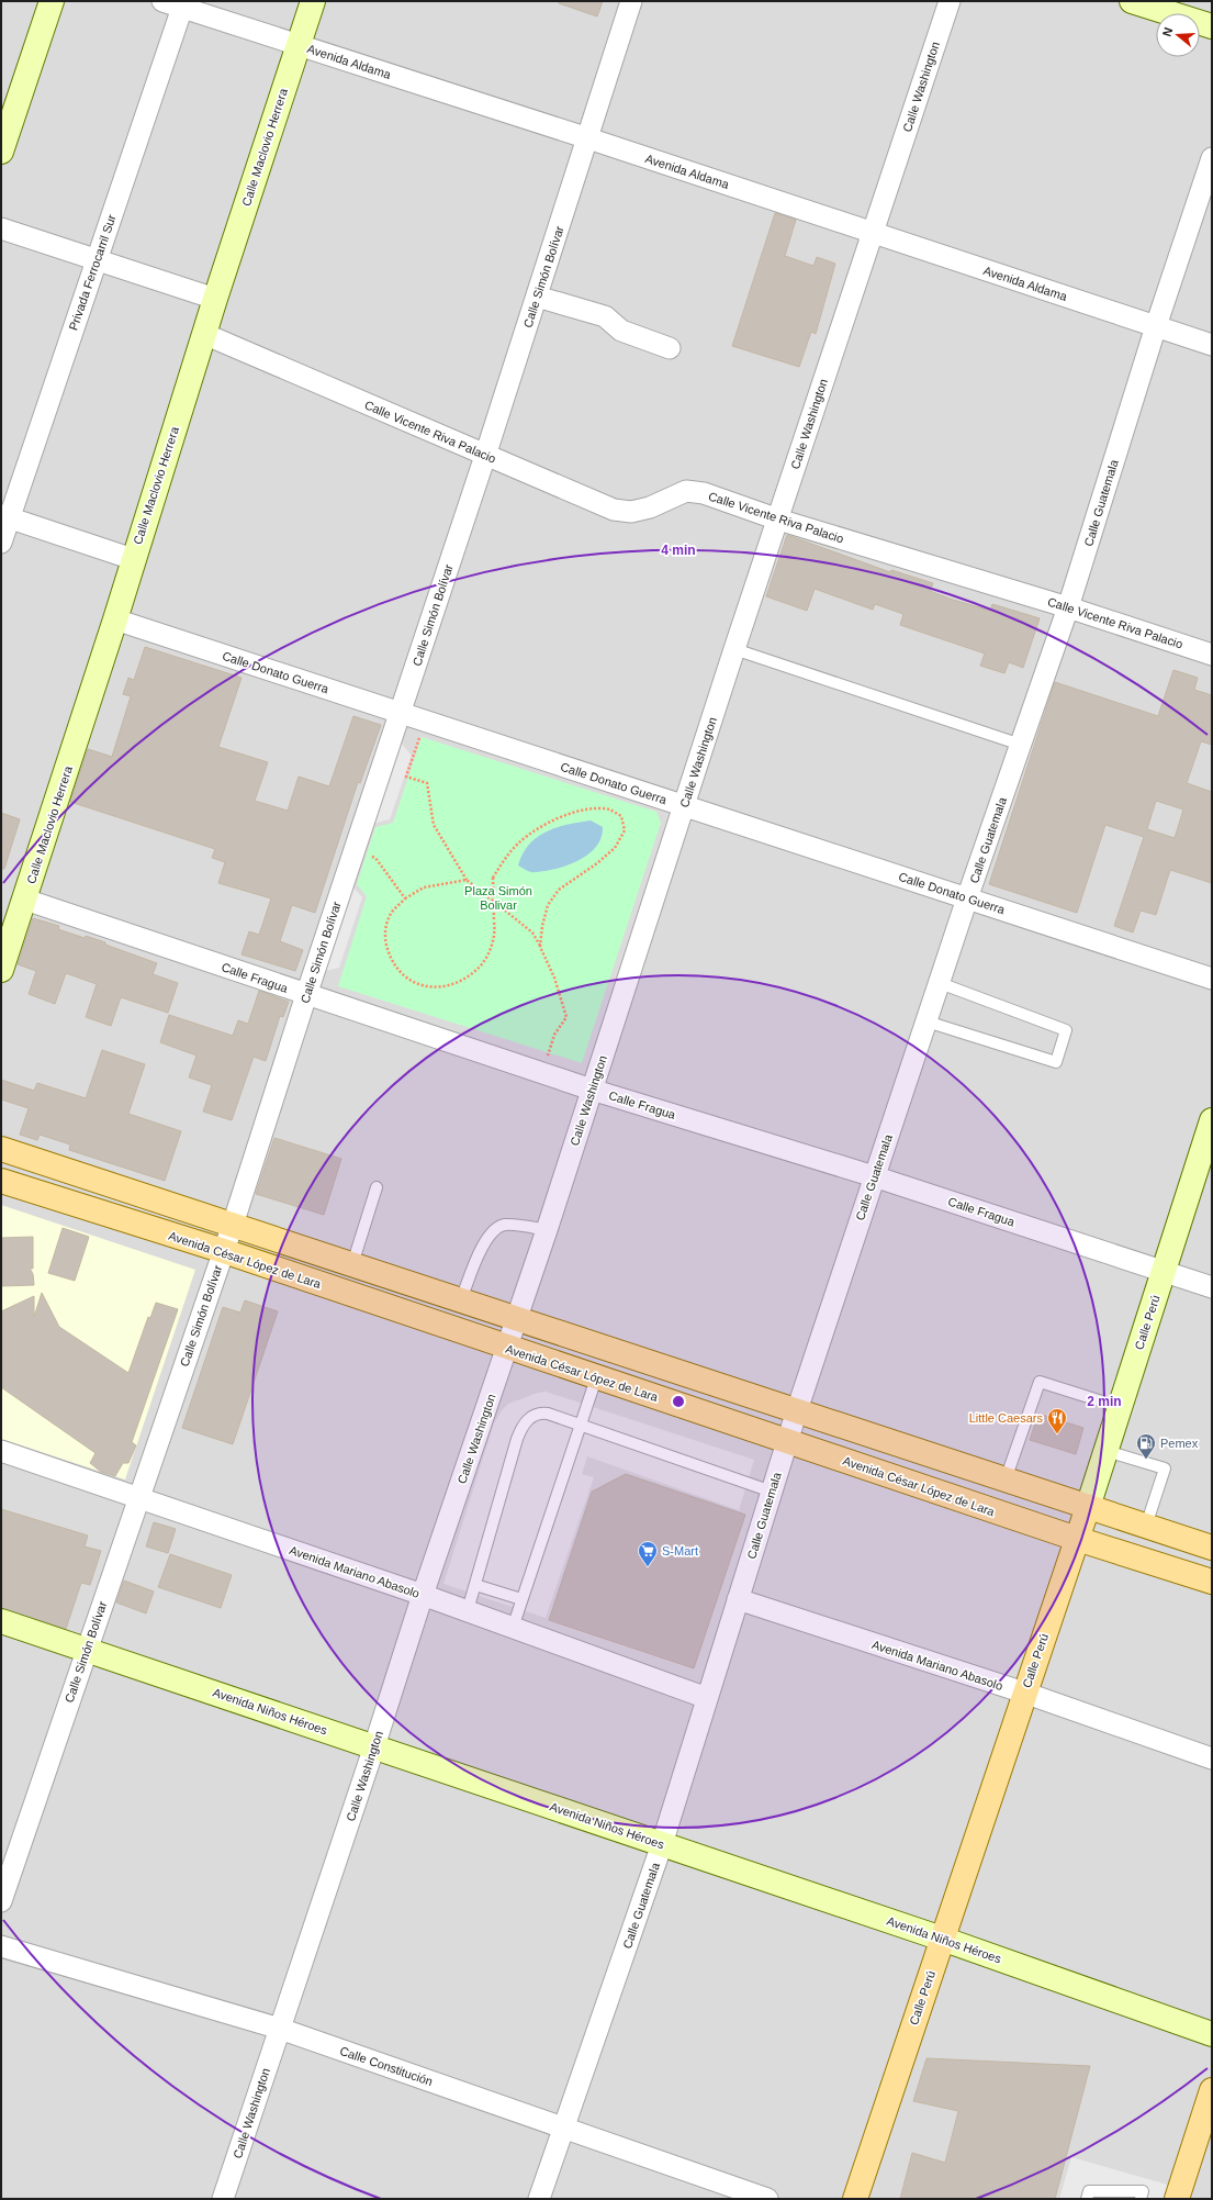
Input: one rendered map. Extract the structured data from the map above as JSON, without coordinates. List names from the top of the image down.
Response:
{
  "streets": {
    "main road": ["Avenida César López de Lara", "Calle Perú"],
    "street": [
      "Avenida Aldama",
      "Calle Washington",
      "Calle Maclovio Herrera",
      "Privada Ferrocarril Sur",
      "Calle Simón Bolívar",
      "Calle Vicente Riva Palacio",
      "Calle Guatemala",
      "Calle Donato Guerra",
      "Calle Fragua",
      "Avenida Mariano Abasolo",
      "Avenida Niños Héroes",
      "Calle Constitución"
    ]
  },
  "crossings": [
    ["Avenida Aldama", "Calle Washington"],
    ["Avenida Aldama", "Calle Maclovio Herrera"],
    ["Avenida Aldama", "Privada Ferrocarril Sur"],
    ["Avenida Aldama", "Calle Simón Bolívar"],
    ["Avenida Aldama", "Calle Guatemala"],
    ["Calle Washington", "Calle Vicente Riva Palacio"],
    ["Calle Washington", "Calle Donato Guerra"],
    ["Calle Washington", "Calle Fragua"],
    ["Calle Washington", "Avenida César López de Lara"],
    ["Calle Washington", "Avenida Mariano Abasolo"],
    ["Calle Washington", "Avenida Niños Héroes"],
    ["Calle Washington", "Calle Constitución"],
    ["Calle Maclovio Herrera", "Calle Vicente Riva Palacio"],
    ["Calle Maclovio Herrera", "Calle Donato Guerra"],
    ["Calle Maclovio Herrera", "Calle Fragua"],
    ["Calle Simón Bolívar", "Calle Vicente Riva Palacio"],
    ["Calle Simón Bolívar", "Calle Donato Guerra"],
    ["Calle Simón Bolívar", "Calle Fragua"],
    ["Calle Simón Bolívar", "Avenida César López de Lara"],
    ["Calle Simón Bolívar", "Avenida Mariano Abasolo"],
    ["Calle Simón Bolívar", "Avenida Niños Héroes"],
    ["Calle Vicente Riva Palacio", "Calle Guatemala"],
    ["Calle Guatemala", "Calle Donato Guerra"],
    ["Calle Guatemala", "Calle Fragua"],
    ["Calle Guatemala", "Avenida César López de Lara"],
    ["Calle Guatemala", "Avenida Mariano Abasolo"],
    ["Calle Guatemala", "Avenida Niños Héroes"],
    ["Calle Guatemala", "Calle Constitución"],
    ["Calle Fragua", "Calle Perú"],
    ["Avenida César López de Lara", "Calle Perú"],
    ["Calle Perú", "Avenida Mariano Abasolo"],
    ["Calle Perú", "Avenida Niños Héroes"]
  ],
  "parks": ["Plaza Simón Bolivar"],
  "places": {
    "restaurant": ["Little Caesars"],
    "fuel station": ["Pemex"],
    "supermarket": ["S-Mart"]
  },
  "north": "left",
  "rings": ["4 min", "2 min"]
}
